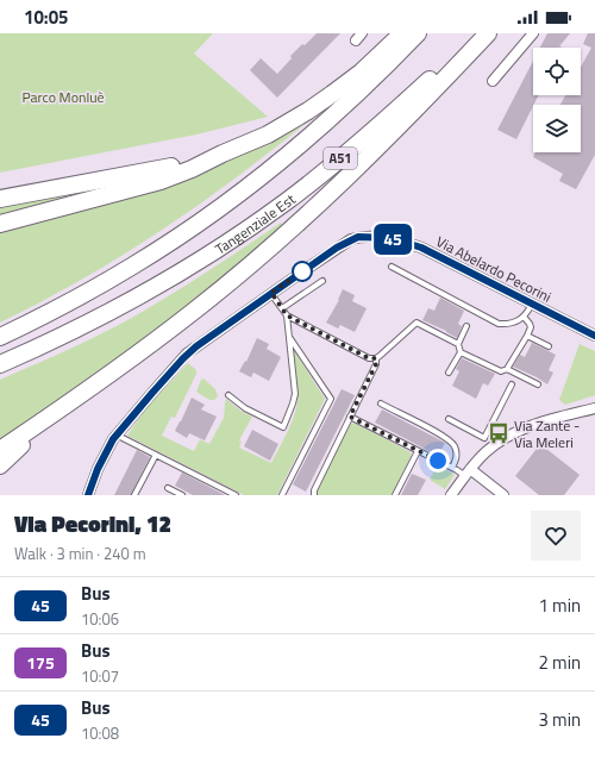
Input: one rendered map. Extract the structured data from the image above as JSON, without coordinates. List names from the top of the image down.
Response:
{
  "streets": {
    "highway": ["A51", "Tangenziale Est"],
    "street": ["Via Abelardo Pecorini"]
  },
  "parks": ["Parco Monluè"],
  "places": {
    "bus stop": ["Via Zante - Via Meleri"]
  },
  "lines": ["bus line 45"],
  "page": {
    "status": "10:05",
    "on_map": "45",
    "heading": ["Via Pecorini, 12", "Walk · 3 min · 240 m"],
    "list": [
      {
        "mark": "45",
        "name": "Bus",
        "note": "10:06",
        "value": "1 min"
      },
      {
        "mark": "175",
        "name": "Bus",
        "note": "10:07",
        "value": "2 min"
      },
      {
        "mark": "45",
        "name": "Bus",
        "note": "10:08",
        "value": "3 min"
      }
    ]
  }
}
